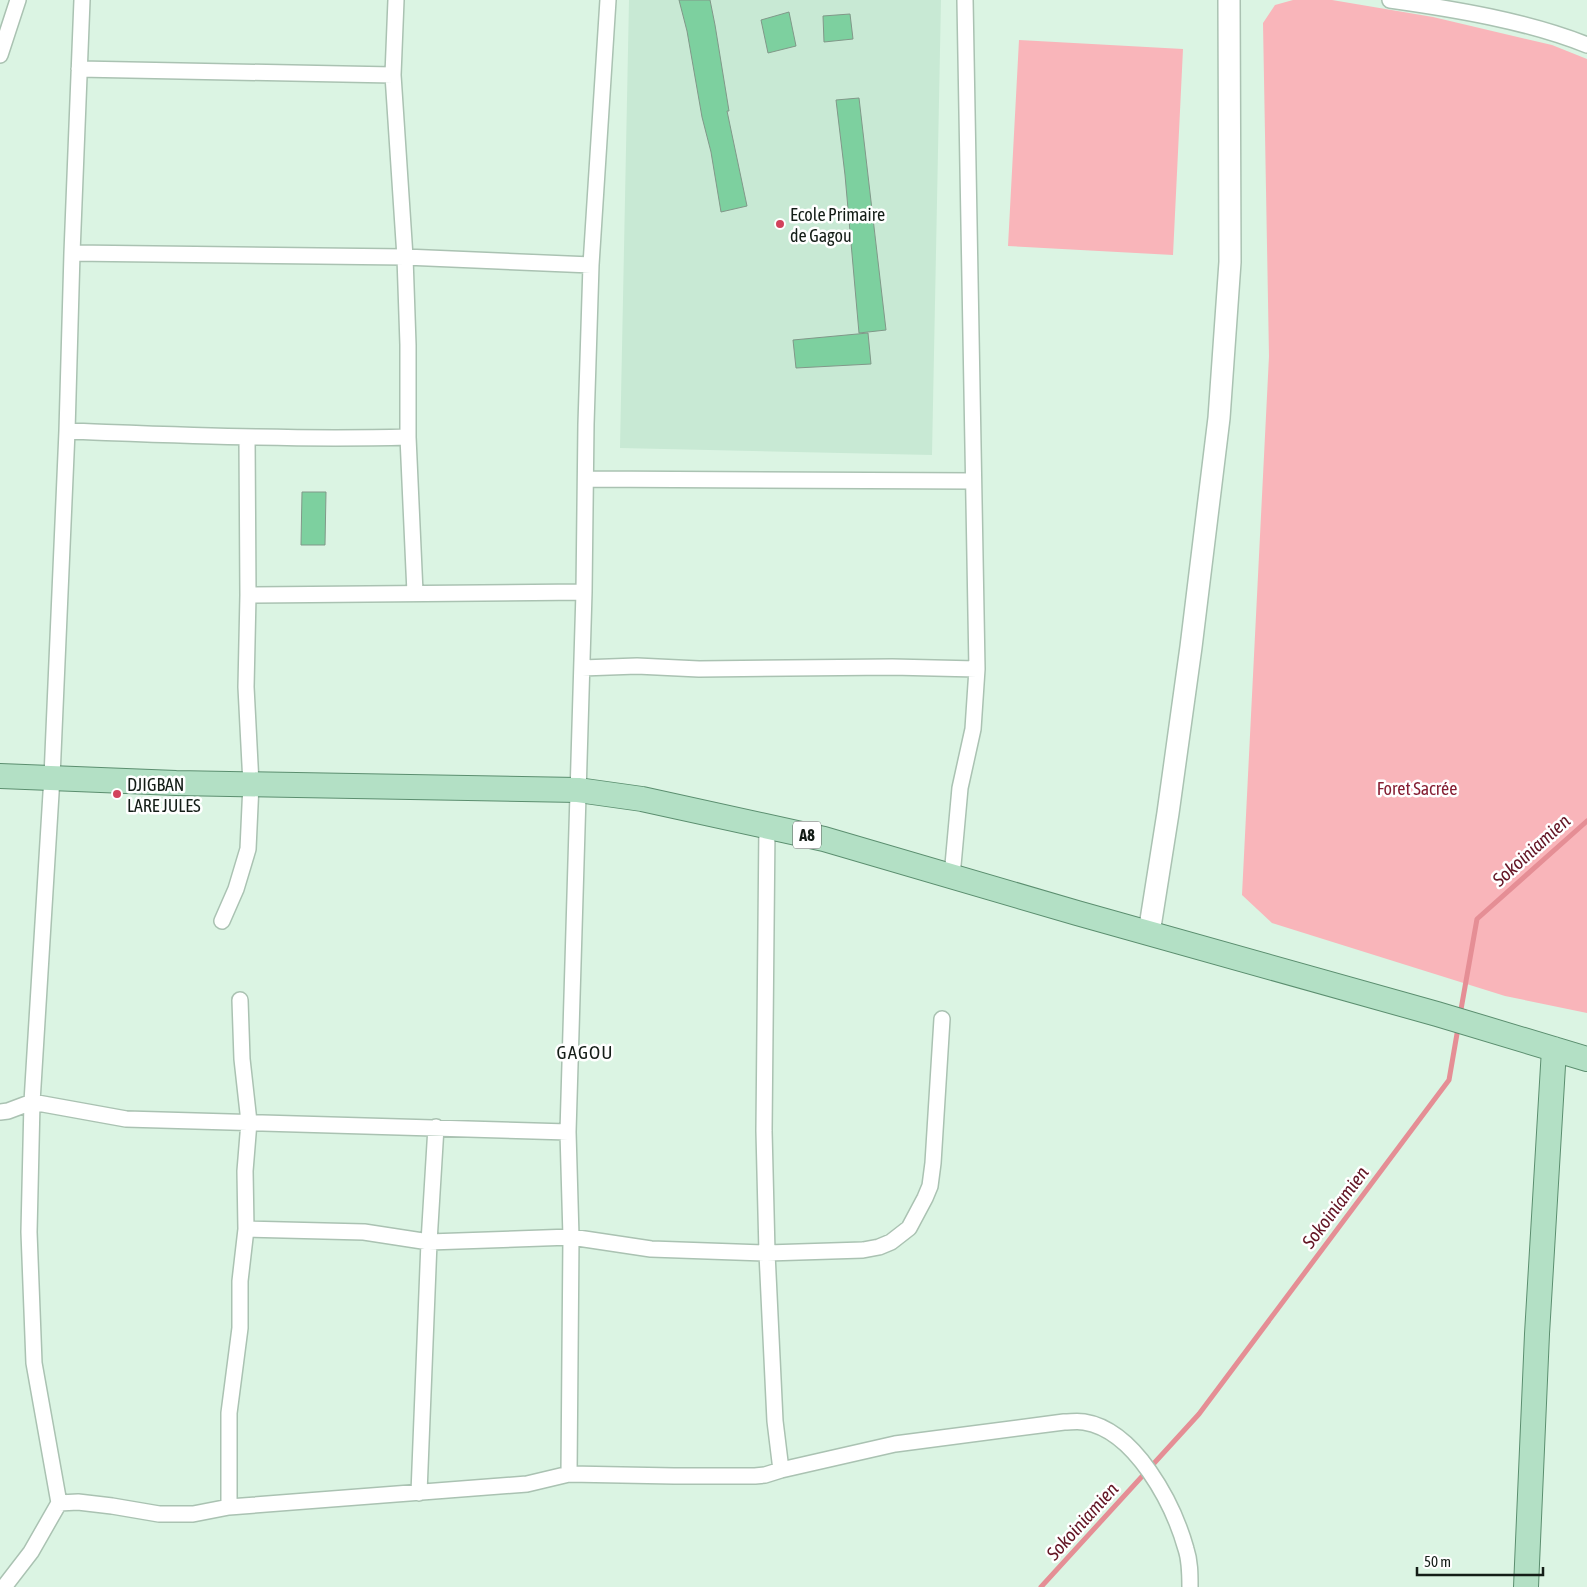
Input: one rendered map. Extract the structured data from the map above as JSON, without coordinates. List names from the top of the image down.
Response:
{
  "streets": {
    "main road": ["A8"]
  },
  "districts": ["GAGOU"],
  "water": ["Sokoiniamien"],
  "parks": ["Foret Sacrée"],
  "places": ["Ecole Primaire de Gagou", "DJIGBAN LARE JULES"],
  "scale_bar": "50 m"
}
